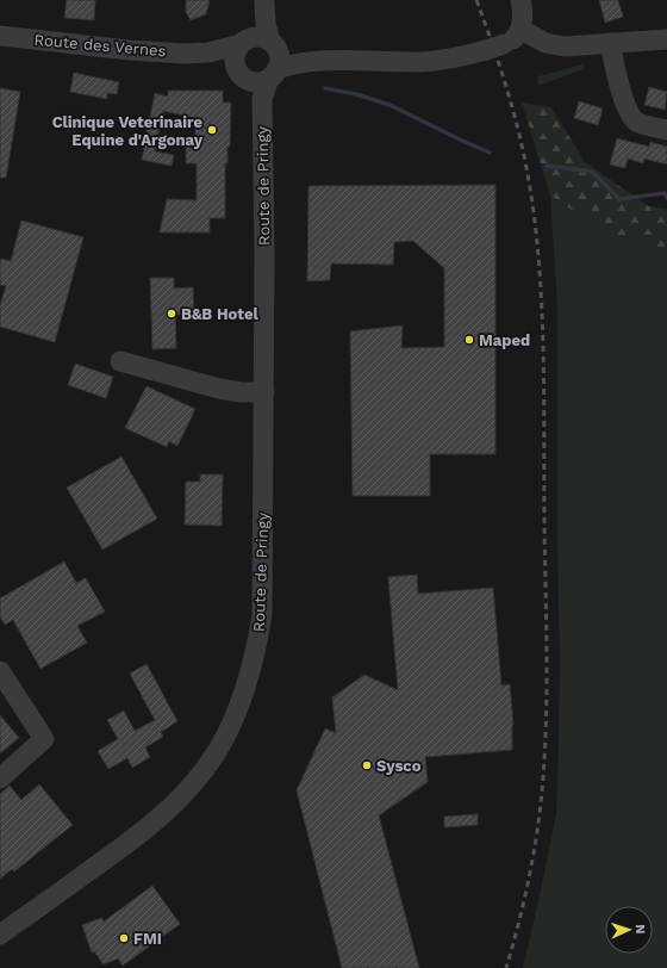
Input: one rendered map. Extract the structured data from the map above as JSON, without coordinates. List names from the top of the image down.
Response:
{
  "streets": {
    "street": ["Route des Vernes", "Route de Pringy"]
  },
  "crossings": [
    ["Route des Vernes", "Route de Pringy"]
  ],
  "places": [
    "Clinique Veterinaire Equine d'Argonay",
    "B&B Hotel",
    "Maped",
    "Sysco",
    "FMI"
  ],
  "north": "right"
}
